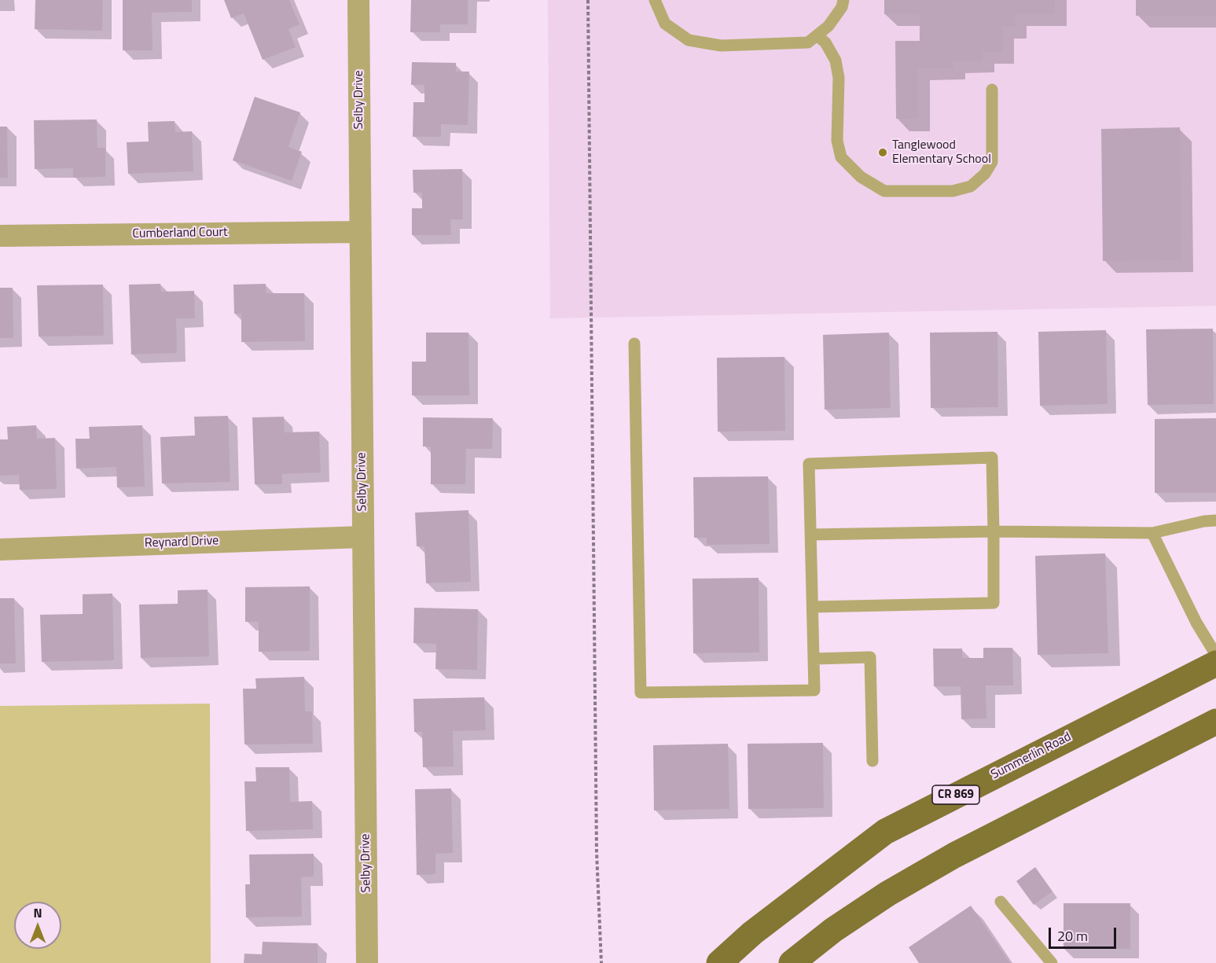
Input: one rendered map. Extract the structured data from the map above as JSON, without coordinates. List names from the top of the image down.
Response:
{
  "streets": {
    "main road": ["Summerlin Road", "CR 869"],
    "street": ["Selby Drive", "Cumberland Court", "Reynard Drive"]
  },
  "crossings": [
    ["Selby Drive", "Cumberland Court"],
    ["Selby Drive", "Reynard Drive"]
  ],
  "places": ["Tanglewood Elementary School"],
  "scale_bar": "20 m",
  "north": "top"
}
